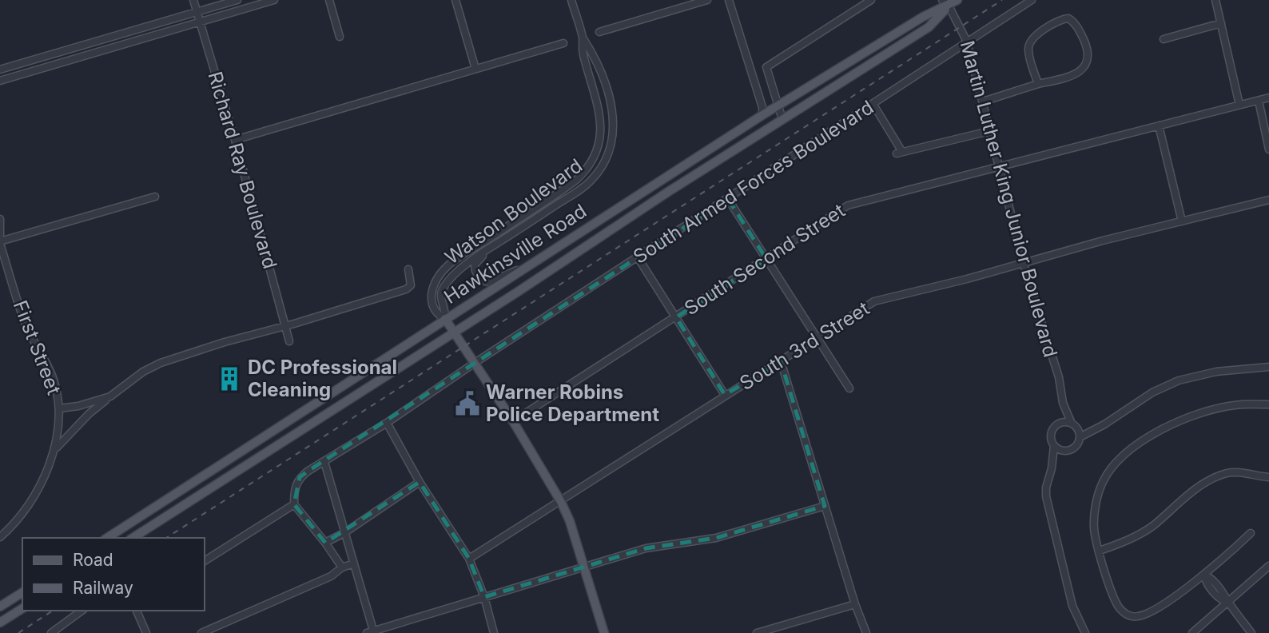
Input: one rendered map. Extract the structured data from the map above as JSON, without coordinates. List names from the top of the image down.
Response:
{
  "streets": {
    "main road": ["Watson Boulevard", "Hawkinsville Road"],
    "street": [
      "Richard Ray Boulevard",
      "South Armed Forces Boulevard",
      "Martin Luther King Junior Boulevard",
      "South Second Street",
      "South 3rd Street",
      "First Street"
    ]
  },
  "crossings": [
    ["South Armed Forces Boulevard", "Martin Luther King Junior Boulevard"],
    ["South Armed Forces Boulevard", "Watson Boulevard"],
    ["Martin Luther King Junior Boulevard", "Hawkinsville Road"],
    ["Martin Luther King Junior Boulevard", "South Second Street"],
    ["Martin Luther King Junior Boulevard", "South 3rd Street"],
    ["Watson Boulevard", "Hawkinsville Road"],
    ["Watson Boulevard", "South Second Street"],
    ["Watson Boulevard", "South 3rd Street"]
  ],
  "places": {
    "building": ["DC Professional Cleaning"],
    "public building": ["Warner Robins Police Department"]
  },
  "legend": ["Road", "Railway"]
}
